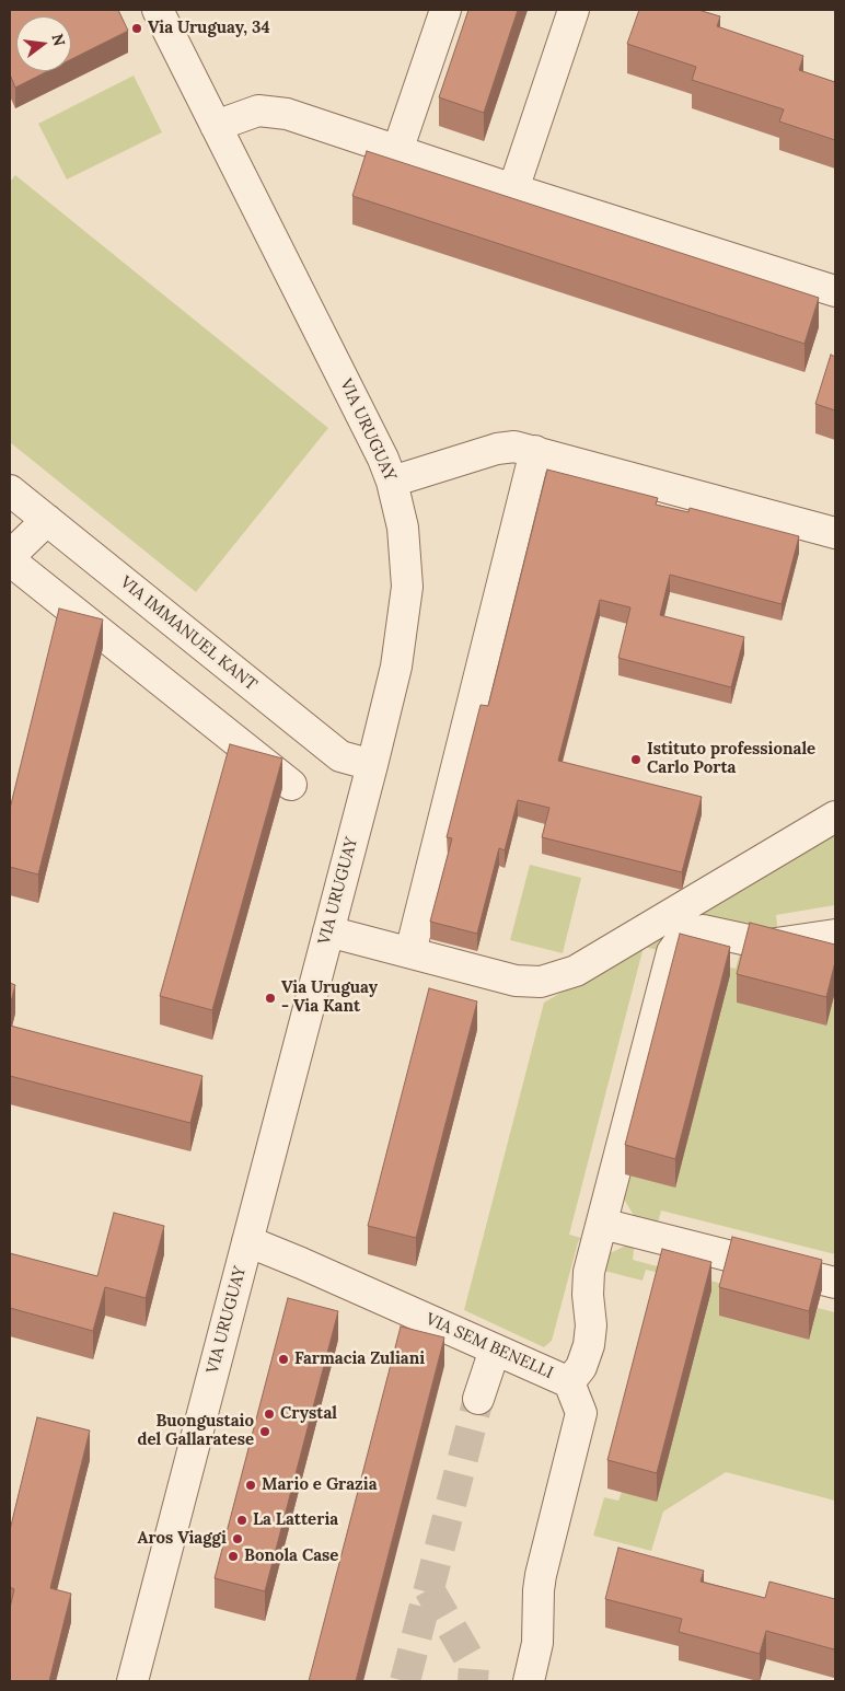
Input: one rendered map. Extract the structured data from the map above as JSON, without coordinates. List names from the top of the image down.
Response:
{
  "streets": {
    "street": ["VIA URUGUAY", "VIA IMMANUEL KANT", "VIA SEM BENELLI"]
  },
  "crossings": [
    ["VIA URUGUAY", "VIA IMMANUEL KANT"],
    ["VIA URUGUAY", "VIA SEM BENELLI"]
  ],
  "places": [
    "Via Uruguay, 34",
    "Istituto professionale Carlo Porta",
    "Via Uruguay - Via Kant",
    "Farmacia Zuliani",
    "Crystal",
    "Buongustaio del Gallaratese",
    "Mario e Grazia",
    "La Latteria",
    "Aros Viaggi",
    "Bonola Case"
  ],
  "north": "right"
}
